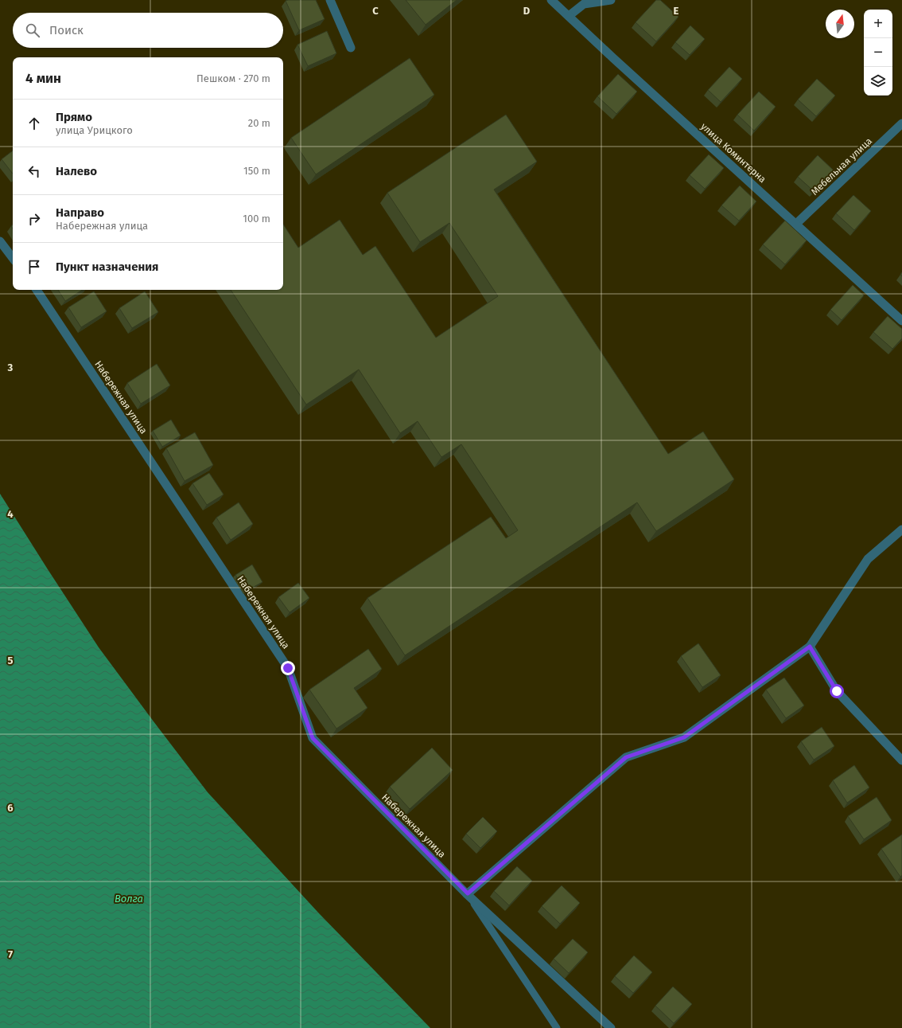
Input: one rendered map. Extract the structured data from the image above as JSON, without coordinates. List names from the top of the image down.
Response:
{
  "streets": {
    "street": ["улица Коминтерна", "Мебельная улица", "Набережная улица"]
  },
  "crossings": [
    ["улица Коминтерна", "Мебельная улица"]
  ],
  "water": ["Волга"],
  "north": "top",
  "page": {
    "map_buttons": ["+", "−"],
    "search": "Поиск",
    "heading": ["4 мин", "Пешком · 270 m"],
    "list": [
      ["Прямо", "улица Урицкого", "20 m"],
      ["Налево", "150 m"],
      ["Направо", "Набережная улица", "100 m"],
      "Пункт назначения"
    ]
  },
  "grid": {
    "columns": ["C", "D", "E"],
    "rows": [
      "3",
      "4",
      "5",
      "6",
      "7"
    ]
  }
}
